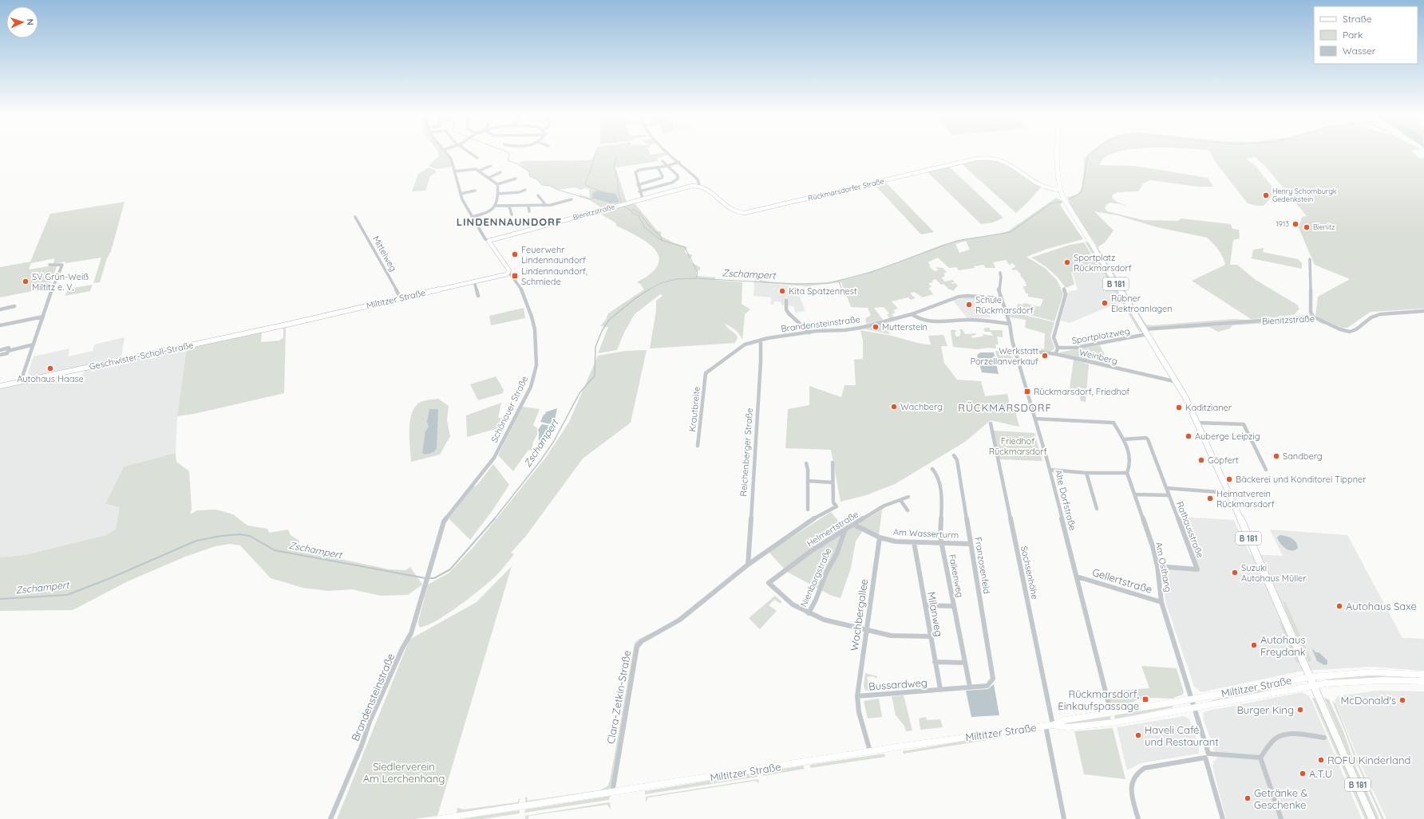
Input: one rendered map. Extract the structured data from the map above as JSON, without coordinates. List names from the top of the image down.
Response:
{
  "streets": {
    "main road": ["B 181"],
    "street": [
      "Rückmarsdorfer Straße",
      "Bienitzstraße",
      "Mittelweg",
      "Miltitzer Straße",
      "Brandensteinstraße",
      "Sportplatzweg",
      "Geschwister-Scholl-Straße",
      "Weinberg",
      "Schönauer Straße",
      "Krautbreite",
      "Reichenberger Straße",
      "Alte Dorfstraße",
      "Helmertstraße",
      "Rathausstraße",
      "Am Wasserturm",
      "Franzosenfeld",
      "Am Osthang",
      "Sachsenhöhe",
      "Falkenweg",
      "Nienborgstraße",
      "Gellertstraße",
      "Milanweg",
      "Wachbergallee",
      "Bussardweg",
      "Clara-Zetkin-Straße"
    ]
  },
  "crossings": [
    ["Rückmarsdorfer Straße", "Bienitzstraße"],
    ["Rückmarsdorfer Straße", "B 181"],
    ["Bienitzstraße", "B 181"],
    ["Bienitzstraße", "Sportplatzweg"],
    ["Mittelweg", "Miltitzer Straße"],
    ["B 181", "Miltitzer Straße"],
    ["B 181", "Sportplatzweg"],
    ["B 181", "Weinberg"],
    ["Miltitzer Straße", "Geschwister-Scholl-Straße"],
    ["Miltitzer Straße", "Schönauer Straße"],
    ["Miltitzer Straße", "Am Osthang"],
    ["Miltitzer Straße", "Sachsenhöhe"],
    ["Miltitzer Straße", "Bussardweg"],
    ["Miltitzer Straße", "Clara-Zetkin-Straße"],
    ["Brandensteinstraße", "Schönauer Straße"],
    ["Brandensteinstraße", "Krautbreite"],
    ["Brandensteinstraße", "Reichenberger Straße"],
    ["Brandensteinstraße", "Alte Dorfstraße"],
    ["Weinberg", "Alte Dorfstraße"],
    ["Reichenberger Straße", "Clara-Zetkin-Straße"],
    ["Alte Dorfstraße", "Am Osthang"],
    ["Alte Dorfstraße", "Gellertstraße"],
    ["Helmertstraße", "Am Wasserturm"],
    ["Helmertstraße", "Nienborgstraße"],
    ["Rathausstraße", "Am Osthang"],
    ["Am Wasserturm", "Franzosenfeld"],
    ["Am Wasserturm", "Falkenweg"],
    ["Am Wasserturm", "Milanweg"],
    ["Am Wasserturm", "Wachbergallee"],
    ["Franzosenfeld", "Bussardweg"],
    ["Am Osthang", "Gellertstraße"],
    ["Falkenweg", "Bussardweg"],
    ["Milanweg", "Bussardweg"],
    ["Wachbergallee", "Bussardweg"]
  ],
  "districts": ["LINDENNAUNDORF", "RÜCKMARSDORF"],
  "water": ["Zschampert"],
  "parks": ["Friedhof Rückmarsdorf", "Siedlerverein Am Lerchenhang"],
  "places": {
    "other": [
      "Henry Schomburgk Gedenkstein",
      "1913",
      "Bienitz",
      "Feuerwehr Lindennaundorf",
      "Sportplatz Rückmarsdorf",
      "SV Grün-Weiß Miltitz e. V.",
      "Kita Spatzennest",
      "Rübner Elektroanlagen",
      "Schule Rückmarsdorf",
      "Mutterstein",
      "Werkstatt Porzellanverkauf",
      "Autohaus Haase",
      "Wachberg",
      "Kaditzianer",
      "Auberge Leipzig",
      "Sandberg",
      "Göpfert",
      "Bäckerei und Konditorei Tippner",
      "Heimatverein Rückmarsdorf",
      "Suzuki Autohaus Müller",
      "Autohaus Saxe",
      "Autohaus Freydank",
      "McDonald's",
      "Burger King",
      "Haveli Café und Restaurant",
      "ROFU Kinderland",
      "A.T.U",
      "Getränke & Geschenke"
    ],
    "transit": ["Lindennaundorf, Schmiede", "Rückmarsdorf, Friedhof", "Rückmarsdorf, Einkaufspassage"]
  },
  "legend": ["Straße", "Park", "Wasser"],
  "north": "right"
}
